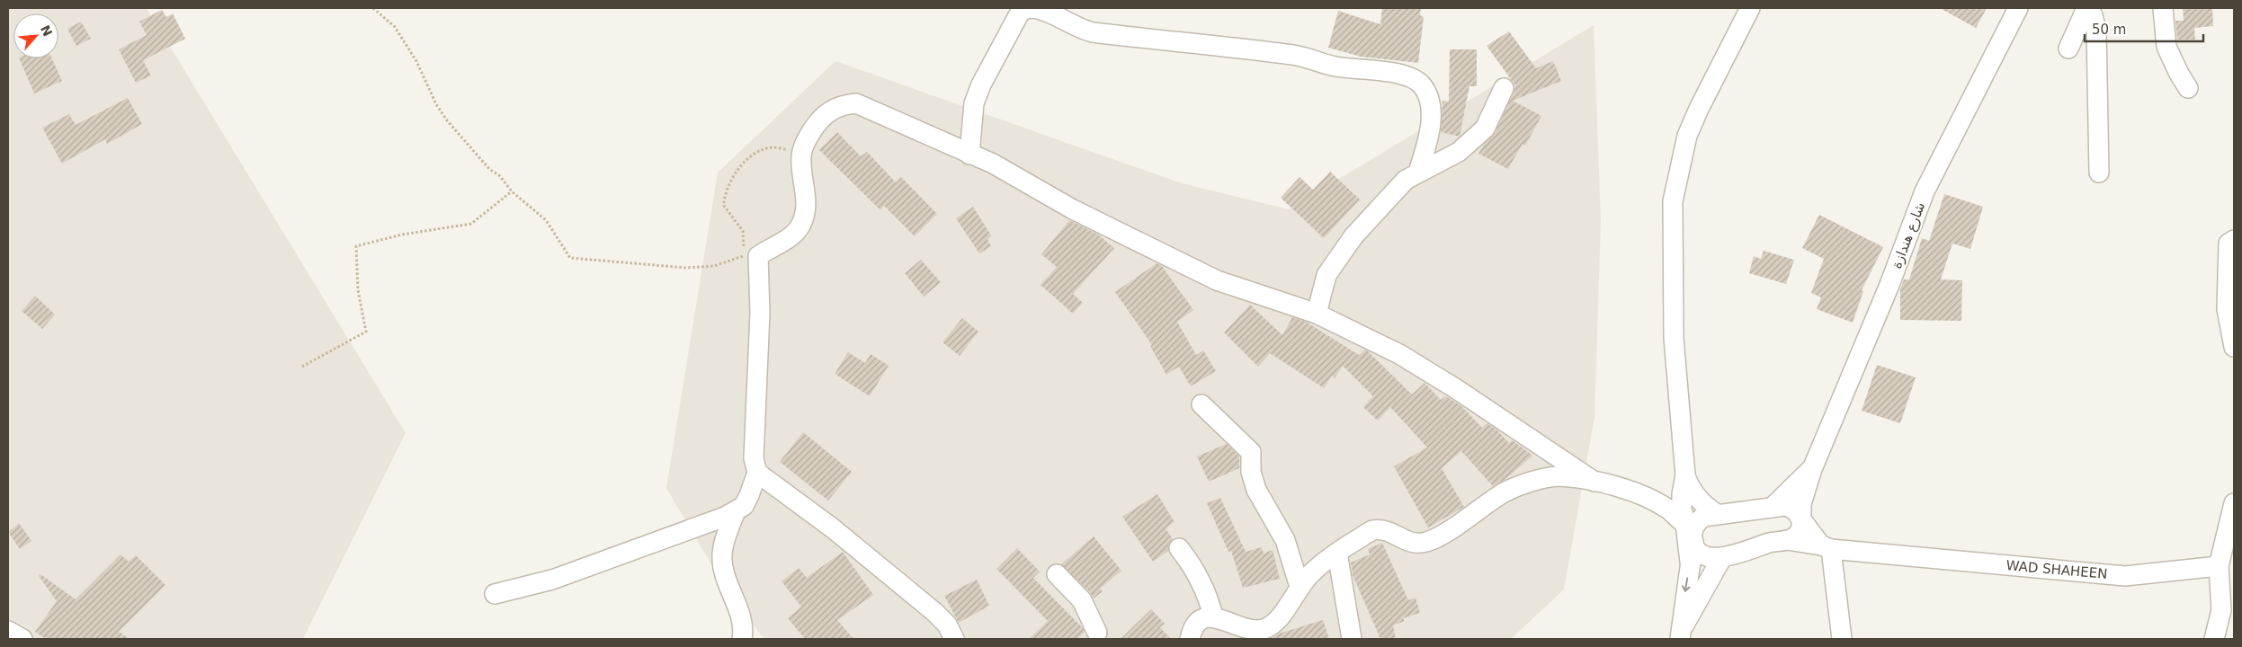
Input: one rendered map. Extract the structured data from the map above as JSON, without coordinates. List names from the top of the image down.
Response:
{
  "streets": {
    "street": ["شارع هندازة", "WAD SHAHEEN"]
  },
  "scale_bar": "50 m",
  "north": "top right"
}
